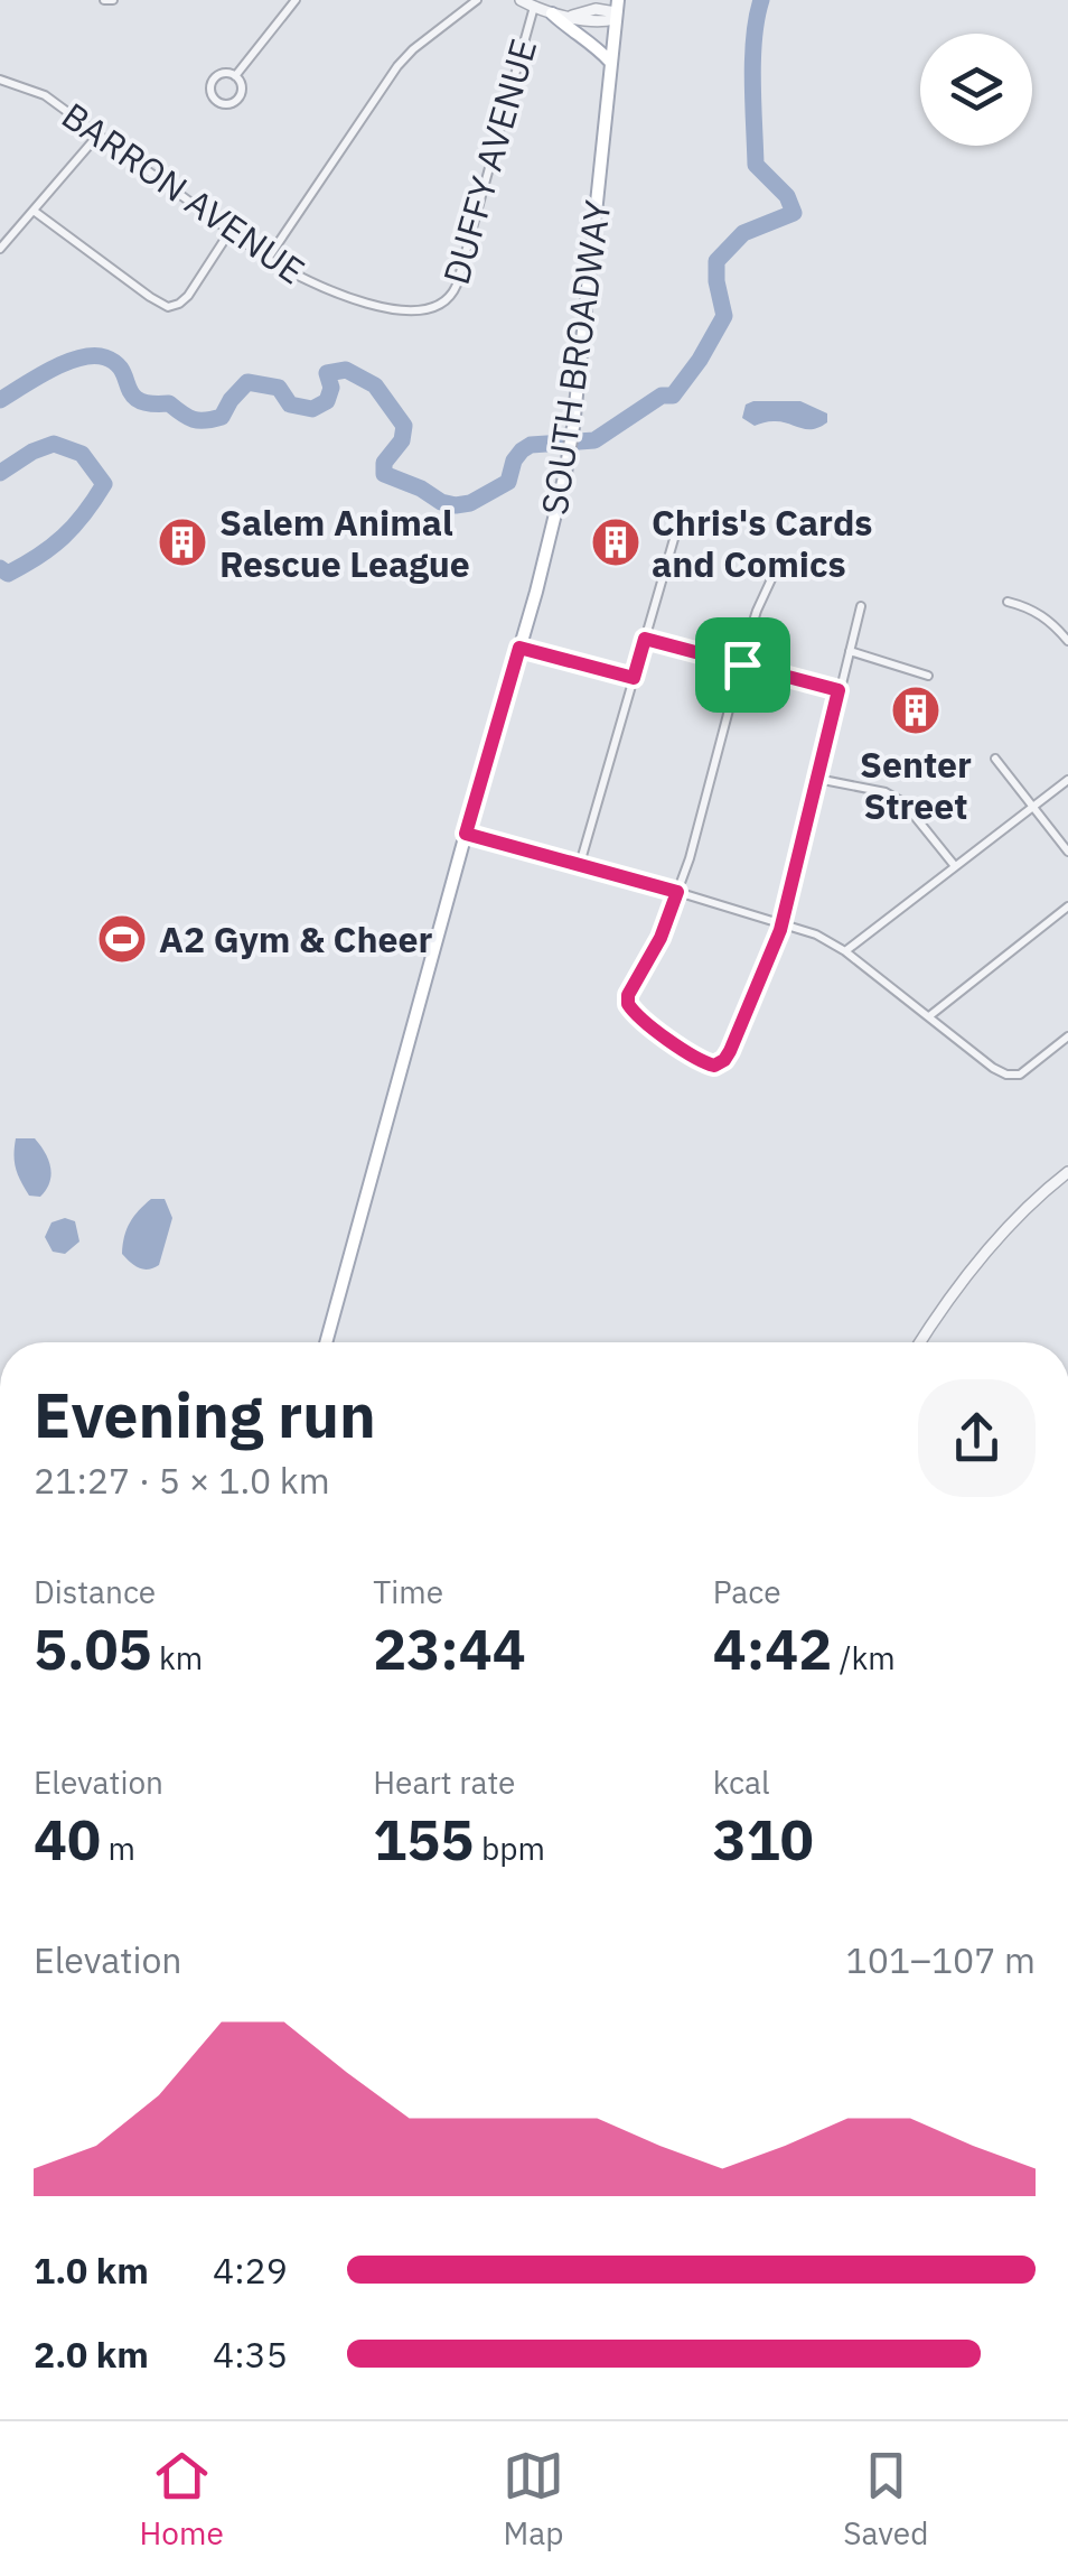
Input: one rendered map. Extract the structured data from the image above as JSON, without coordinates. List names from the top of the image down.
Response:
{
  "streets": {
    "main road": ["SOUTH BROADWAY"],
    "street": ["DUFFY AVENUE", "BARRON AVENUE"]
  },
  "crossings": [
    ["DUFFY AVENUE", "BARRON AVENUE"]
  ],
  "places": {
    "building": ["Salem Animal Rescue League", "Chris's Cards and Comics", "Senter Street"],
    "sports": ["A2 Gym & Cheer"]
  },
  "page": {
    "heading": ["Evening run", "21:27 · 5 × 1.0 km"],
    "stats": [
      ["Distance", "5.05 km"],
      ["Time", "23:44"],
      ["Pace", "4:42 /km"],
      ["Elevation", "40 m"],
      ["Heart rate", "155 bpm"],
      ["kcal", "310"]
    ],
    "chart": ["Elevation", "101–107 m"],
    "list": [
      {
        "name": "1.0 km",
        "note": "4:29"
      },
      {
        "name": "2.0 km",
        "note": "4:35"
      }
    ],
    "tabs": ["Home", "Map", "Saved"]
  }
}
